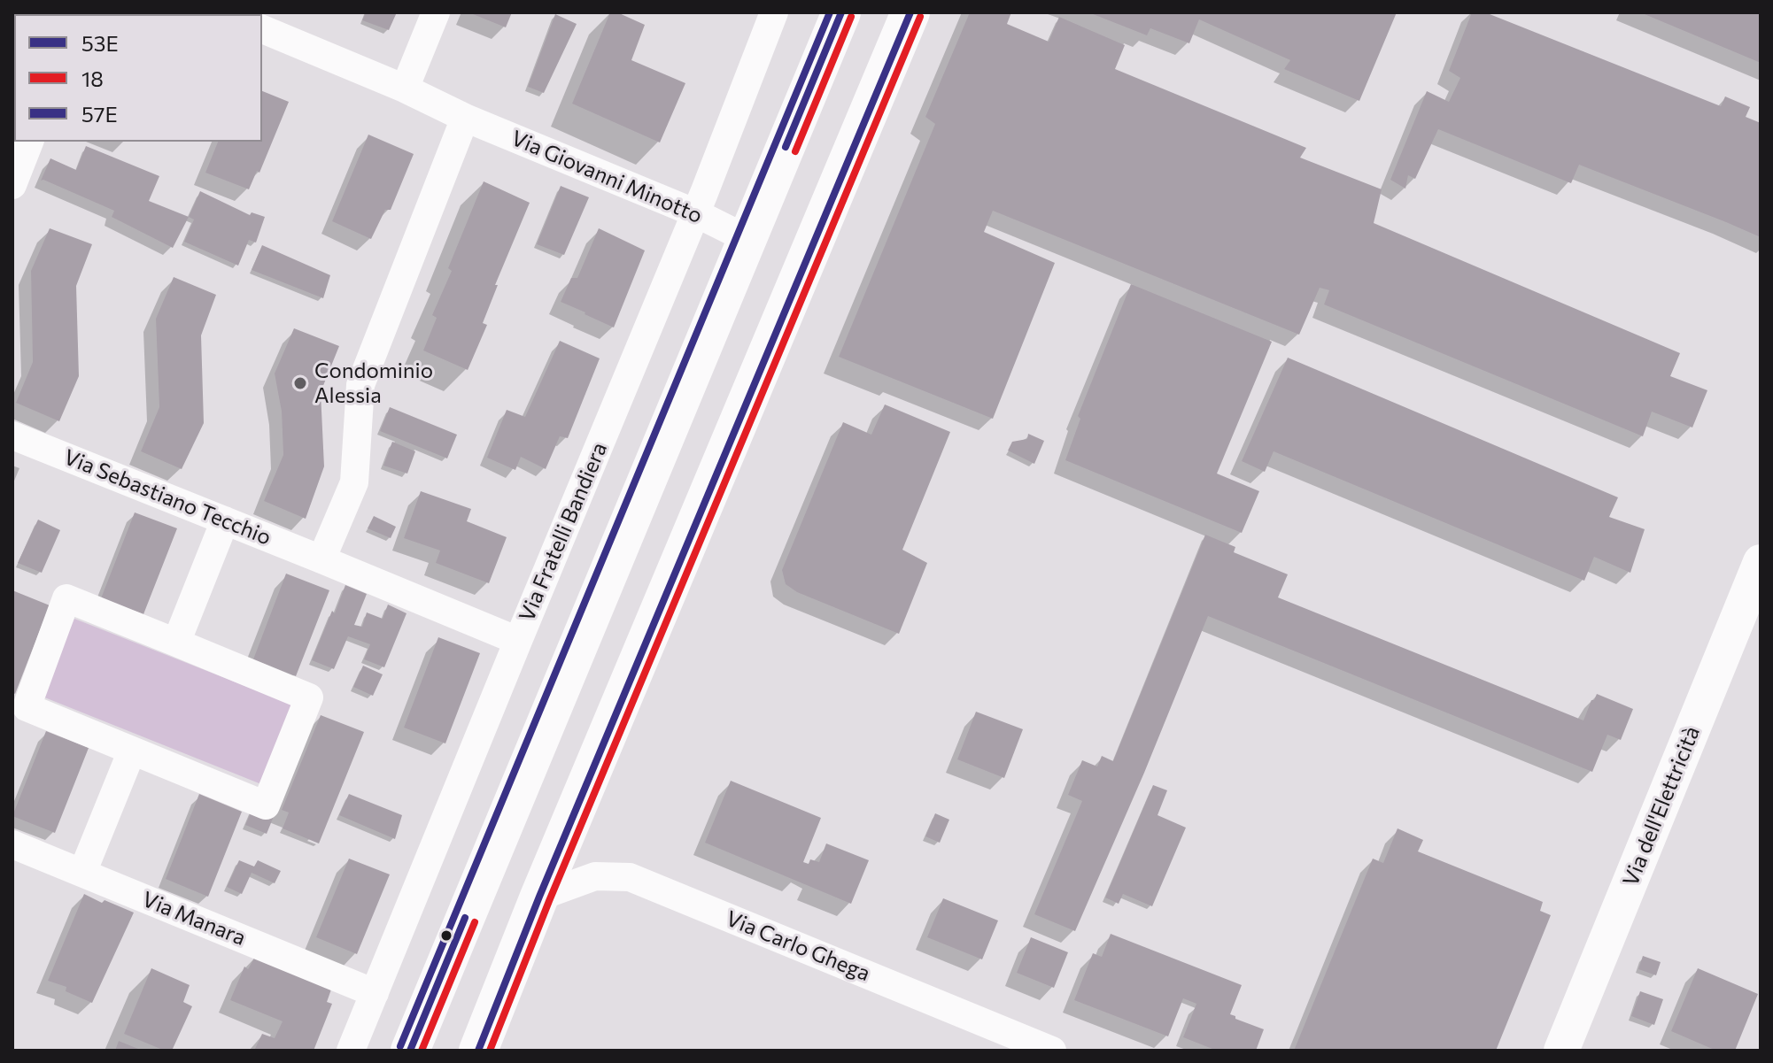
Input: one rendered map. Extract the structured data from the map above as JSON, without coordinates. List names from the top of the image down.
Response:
{
  "streets": {
    "street": [
      "Via Giovanni Minotto",
      "Via Sebastiano Tecchio",
      "Via Fratelli Bandiera",
      "Via dell'Elettricità",
      "Via Manara",
      "Via Carlo Ghega"
    ]
  },
  "crossings": [
    ["Via Giovanni Minotto", "Via Fratelli Bandiera"],
    ["Via Sebastiano Tecchio", "Via Fratelli Bandiera"],
    ["Via Fratelli Bandiera", "Via Manara"]
  ],
  "places": ["Condominio Alessia"],
  "lines": ["transit line 53E", "transit line 57E", "transit line 18"],
  "legend": ["53E", "18", "57E"]
}
